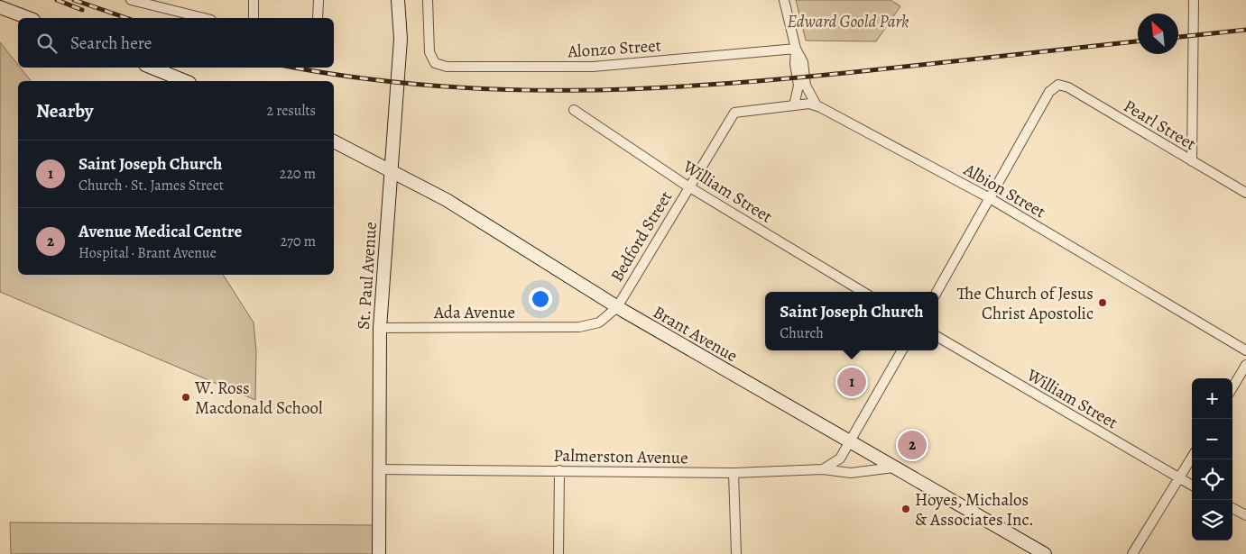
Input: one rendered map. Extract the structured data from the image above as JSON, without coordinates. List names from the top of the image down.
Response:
{
  "streets": {
    "main road": ["St. Paul Avenue", "Brant Avenue"],
    "street": [
      "Alonzo Street",
      "Pearl Street",
      "Albion Street",
      "William Street",
      "Bedford Street",
      "Ada Avenue",
      "Palmerston Avenue"
    ]
  },
  "crossings": [
    ["Pearl Street", "Albion Street"],
    ["Albion Street", "Bedford Street"],
    ["William Street", "Bedford Street"],
    ["Bedford Street", "Ada Avenue"],
    ["Bedford Street", "Brant Avenue"],
    ["St. Paul Avenue", "Ada Avenue"],
    ["St. Paul Avenue", "Brant Avenue"],
    ["St. Paul Avenue", "Palmerston Avenue"],
    ["Ada Avenue", "Brant Avenue"],
    ["Brant Avenue", "Palmerston Avenue"]
  ],
  "parks": ["Edward Goold Park"],
  "places": ["The Church of Jesus Christ Apostolic", "W. Ross Macdonald School", "Hoyes, Michalos & Associates Inc."],
  "north": "top left",
  "page": {
    "search": "Search here",
    "heading": ["Nearby", "2 results"],
    "list": [
      {
        "mark": "1",
        "name": "Saint Joseph Church",
        "note": "Church · St. James Street",
        "value": "220 m"
      },
      {
        "mark": "2",
        "name": "Avenue Medical Centre",
        "note": "Hospital · Brant Avenue",
        "value": "270 m"
      }
    ],
    "popup": ["Saint Joseph Church", "Church"],
    "pins": ["1", "2"],
    "map_buttons": ["+", "−"]
  }
}
